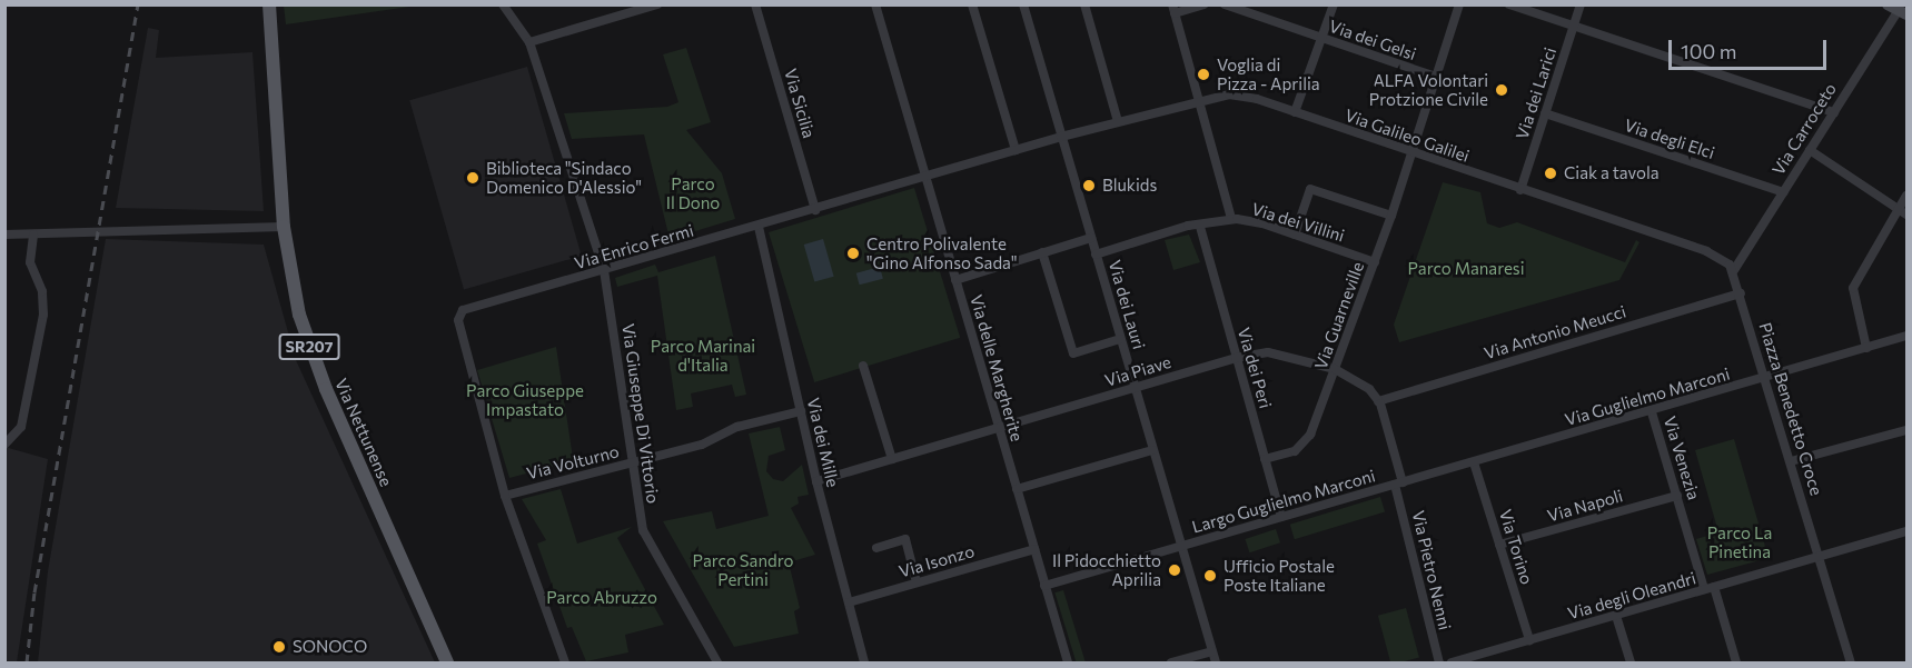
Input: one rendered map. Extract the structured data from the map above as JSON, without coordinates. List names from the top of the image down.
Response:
{
  "streets": {
    "main road": ["SR207", "Via Nettunense"],
    "street": [
      "Via dei Gelsi",
      "Via dei Larici",
      "Via Sicilia",
      "Via Carroceto",
      "Via Galileo Galilei",
      "Via degli Elci",
      "Via dei Villini",
      "Via Enrico Fermi",
      "Via dei Lauri",
      "Via Guarneville",
      "Via Antonio Meucci",
      "Via delle Margherite",
      "Via dei Peri",
      "Via Piave",
      "Via Guglielmo Marconi",
      "Piazza Benedetto Croce",
      "Via Giuseppe Di Vittorio",
      "Via dei Mille",
      "Via Venezia",
      "Via Volturno",
      "Largo Guglielmo Marconi",
      "Via Napoli",
      "Via Torino",
      "Via Isonzo",
      "Via Pietro Nenni",
      "Via degli Oleandri"
    ]
  },
  "crossings": [
    ["Via dei Gelsi", "Via Guarneville"],
    ["Via dei Larici", "Via Galileo Galilei"],
    ["Via dei Larici", "Via degli Elci"],
    ["Via Sicilia", "Via Enrico Fermi"],
    ["Via Carroceto", "Via Galileo Galilei"],
    ["Via Carroceto", "Via degli Elci"],
    ["Via Carroceto", "Piazza Benedetto Croce"],
    ["Via Galileo Galilei", "Via Enrico Fermi"],
    ["Via Galileo Galilei", "Via dei Lauri"],
    ["Via Galileo Galilei", "Via Guarneville"],
    ["Via Galileo Galilei", "Piazza Benedetto Croce"],
    ["Via dei Villini", "Via dei Lauri"],
    ["Via dei Villini", "Via Guarneville"],
    ["Via dei Villini", "Via dei Peri"],
    ["Via Enrico Fermi", "Via delle Margherite"],
    ["Via Enrico Fermi", "Via Giuseppe Di Vittorio"],
    ["Via Enrico Fermi", "Via dei Mille"],
    ["Via Enrico Fermi", "Via Volturno"],
    ["Via dei Lauri", "Via Piave"],
    ["Via dei Lauri", "Largo Guglielmo Marconi"],
    ["Via Guarneville", "Via dei Peri"],
    ["Via Guarneville", "Via Piave"],
    ["Via Antonio Meucci", "Via Piave"],
    ["Via Antonio Meucci", "Piazza Benedetto Croce"],
    ["Via delle Margherite", "Via Piave"],
    ["Via delle Margherite", "Largo Guglielmo Marconi"],
    ["Via delle Margherite", "Via Isonzo"],
    ["Via dei Peri", "Via Piave"],
    ["Via dei Peri", "Largo Guglielmo Marconi"],
    ["Via Piave", "Via Guglielmo Marconi"],
    ["Via Piave", "Via dei Mille"],
    ["Via Piave", "Largo Guglielmo Marconi"],
    ["Via Piave", "Via Pietro Nenni"],
    ["Via Guglielmo Marconi", "Piazza Benedetto Croce"],
    ["Via Guglielmo Marconi", "Via Venezia"],
    ["Via Guglielmo Marconi", "Largo Guglielmo Marconi"],
    ["Via Guglielmo Marconi", "Via Torino"],
    ["Via Guglielmo Marconi", "Via Pietro Nenni"],
    ["Piazza Benedetto Croce", "Via degli Oleandri"],
    ["Via Giuseppe Di Vittorio", "Via Volturno"],
    ["Via dei Mille", "Via Volturno"],
    ["Via dei Mille", "Via Isonzo"],
    ["Via Venezia", "Via Napoli"],
    ["Via Venezia", "Via degli Oleandri"],
    ["Largo Guglielmo Marconi", "Via Pietro Nenni"],
    ["Via Napoli", "Via Torino"],
    ["Via Torino", "Via degli Oleandri"]
  ],
  "parks": [
    "Parco Il Dono",
    "Parco Manaresi",
    "Parco Marinai d'Italia",
    "Parco Giuseppe Impastato",
    "Parco La Pinetina",
    "Parco Sandro Pertini",
    "Parco Abruzzo"
  ],
  "places": [
    "Voglia di Pizza - Aprilia",
    "ALFA Volontari Protzione Civile",
    "Ciak a tavola",
    "Biblioteca \"Sindaco Domenico D'Alessio\"",
    "Blukids",
    "Centro Polivalente \"Gino Alfonso Sada\"",
    "Il Pidocchietto Aprilia",
    "Ufficio Postale Poste Italiane",
    "SONOCO"
  ],
  "scale_bar": "100 m"
}
